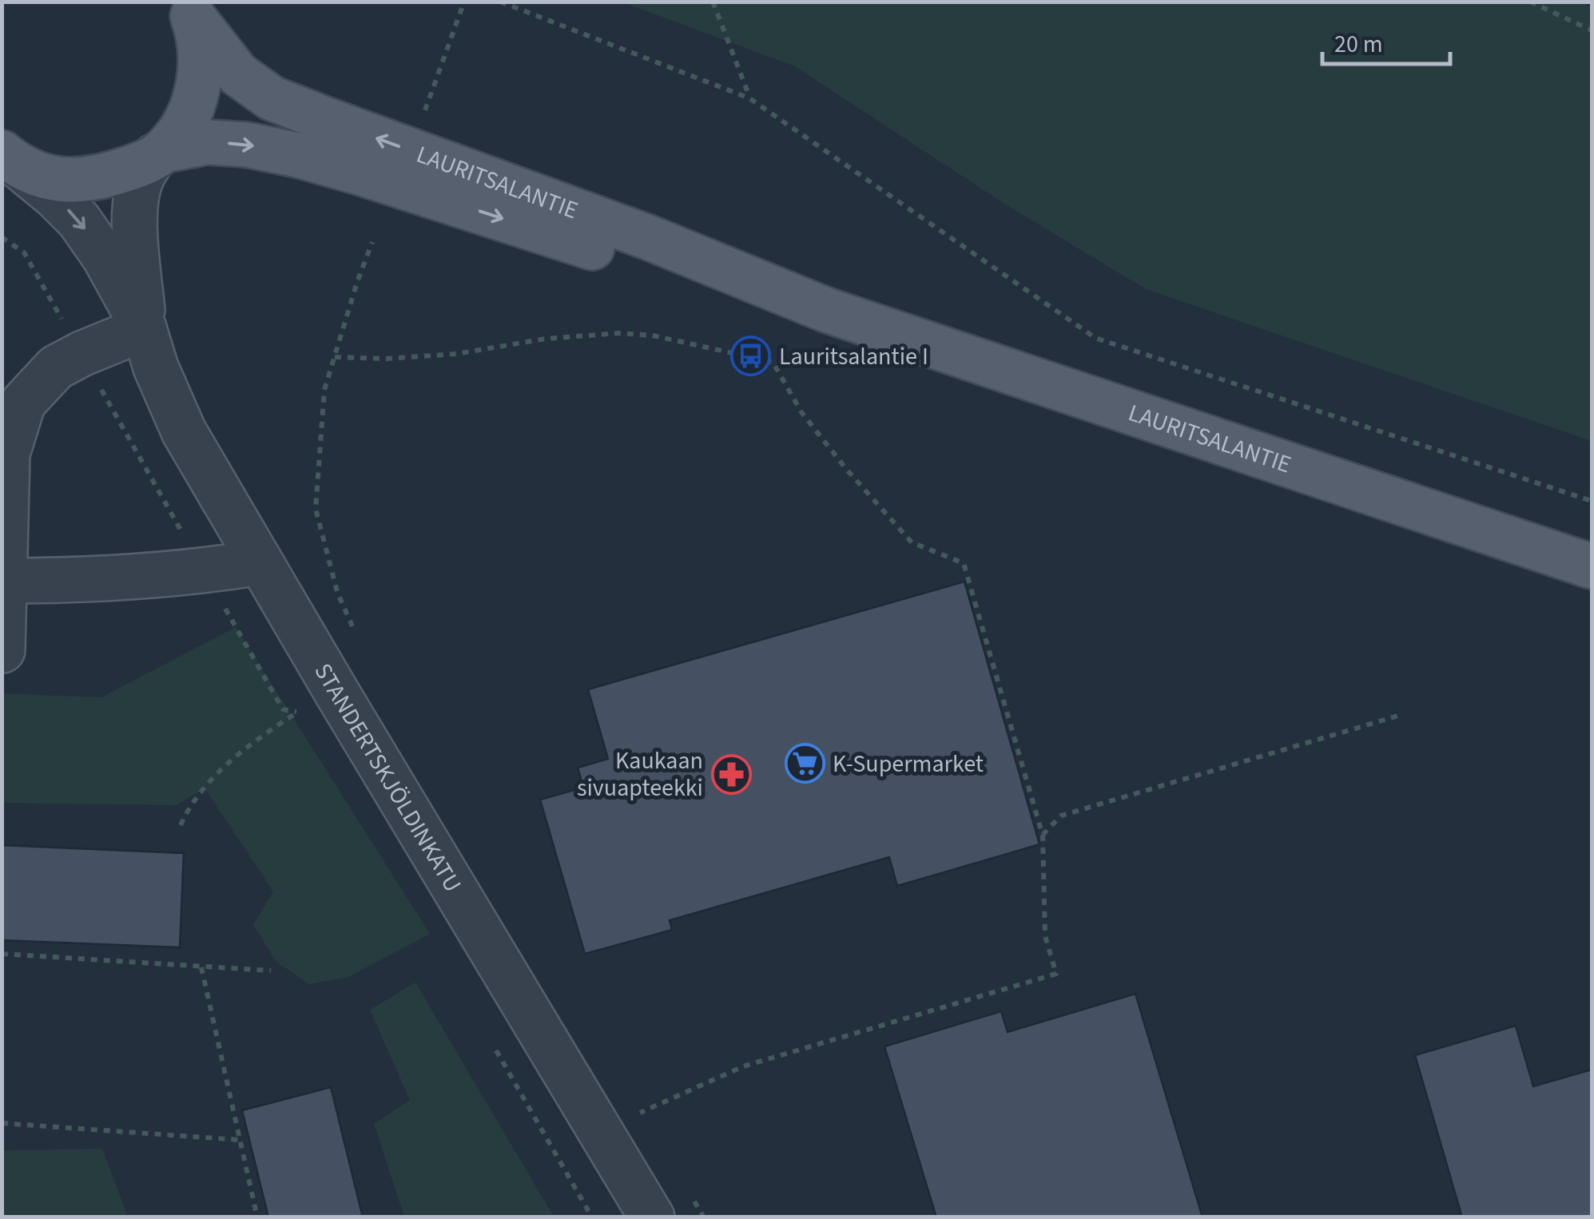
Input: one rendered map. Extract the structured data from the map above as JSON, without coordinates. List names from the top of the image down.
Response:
{
  "streets": {
    "main road": ["LAURITSALANTIE"],
    "street": ["STANDERTSKJÖLDINKATU"]
  },
  "crossings": [
    ["LAURITSALANTIE", "STANDERTSKJÖLDINKATU"]
  ],
  "places": {
    "bus stop": ["Lauritsalantie I"],
    "supermarket": ["K-Supermarket"],
    "pharmacy": ["Kaukaan sivuapteekki"]
  },
  "scale_bar": "20 m"
}
